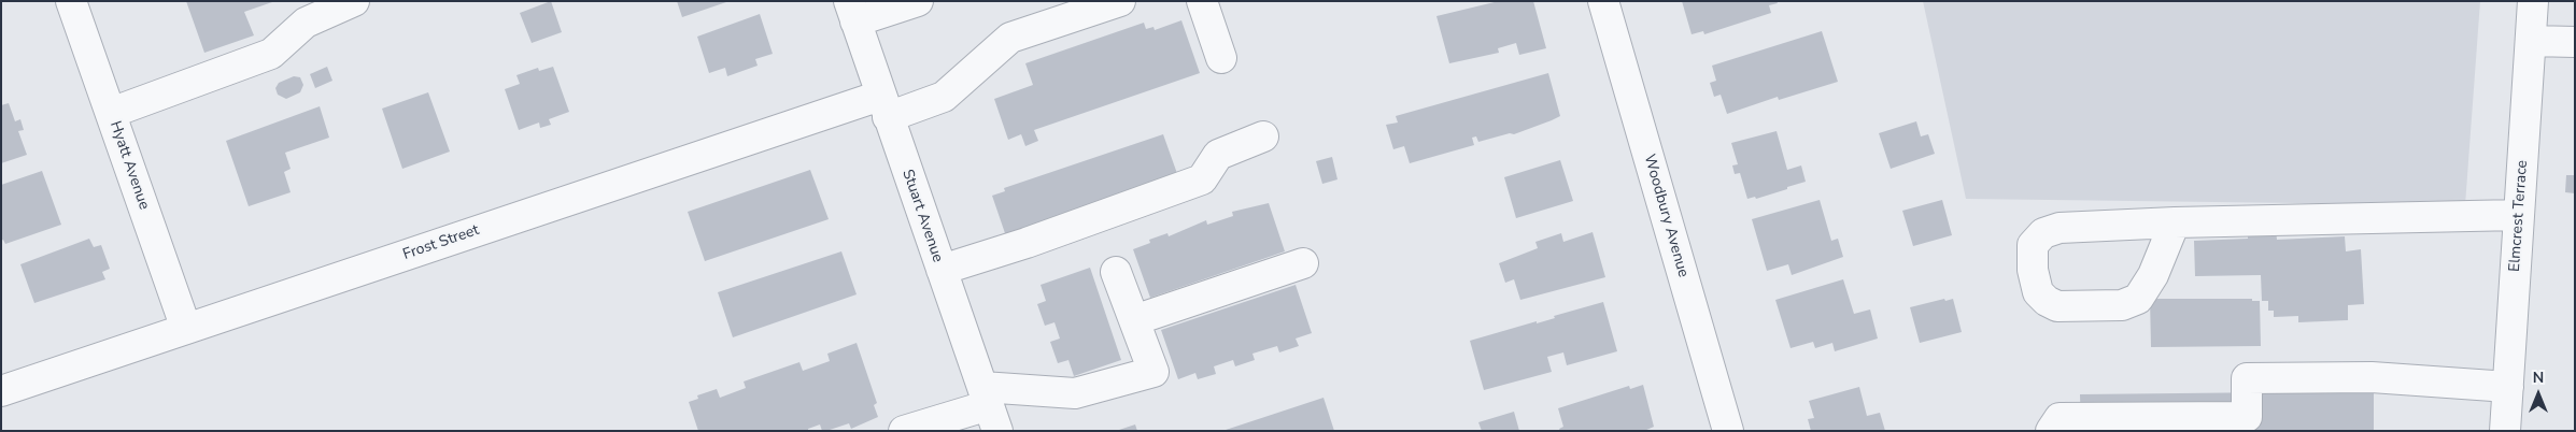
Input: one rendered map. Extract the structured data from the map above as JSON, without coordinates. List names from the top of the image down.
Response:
{
  "streets": {
    "street": [
      "Hyatt Avenue",
      "Stuart Avenue",
      "Woodbury Avenue",
      "Elmcrest Terrace",
      "Frost Street"
    ]
  },
  "crossings": [
    ["Hyatt Avenue", "Frost Street"],
    ["Stuart Avenue", "Frost Street"]
  ],
  "north": "top"
}
